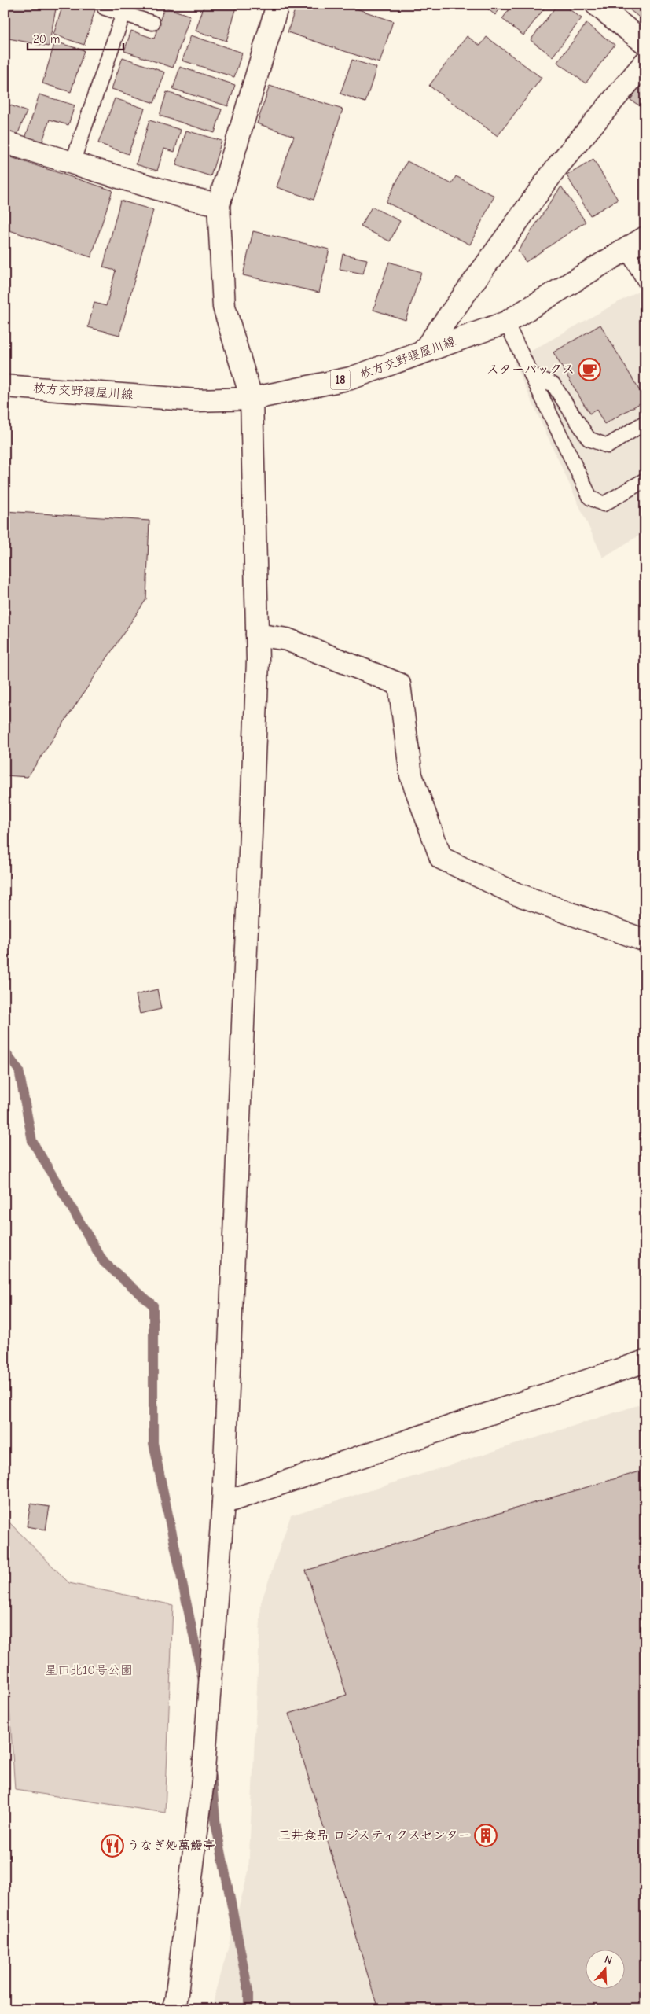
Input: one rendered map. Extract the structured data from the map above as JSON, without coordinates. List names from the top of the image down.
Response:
{
  "streets": {
    "street": ["枚方交野寝屋川線", "18"]
  },
  "parks": ["星田北10号公園"],
  "places": {
    "cafe": ["スターバックス"],
    "building": ["三井食品 ロジスティクスセンター"],
    "restaurant": ["うなぎ処萬鰻亭"]
  },
  "scale_bar": "20 m",
  "north": "top"
}
